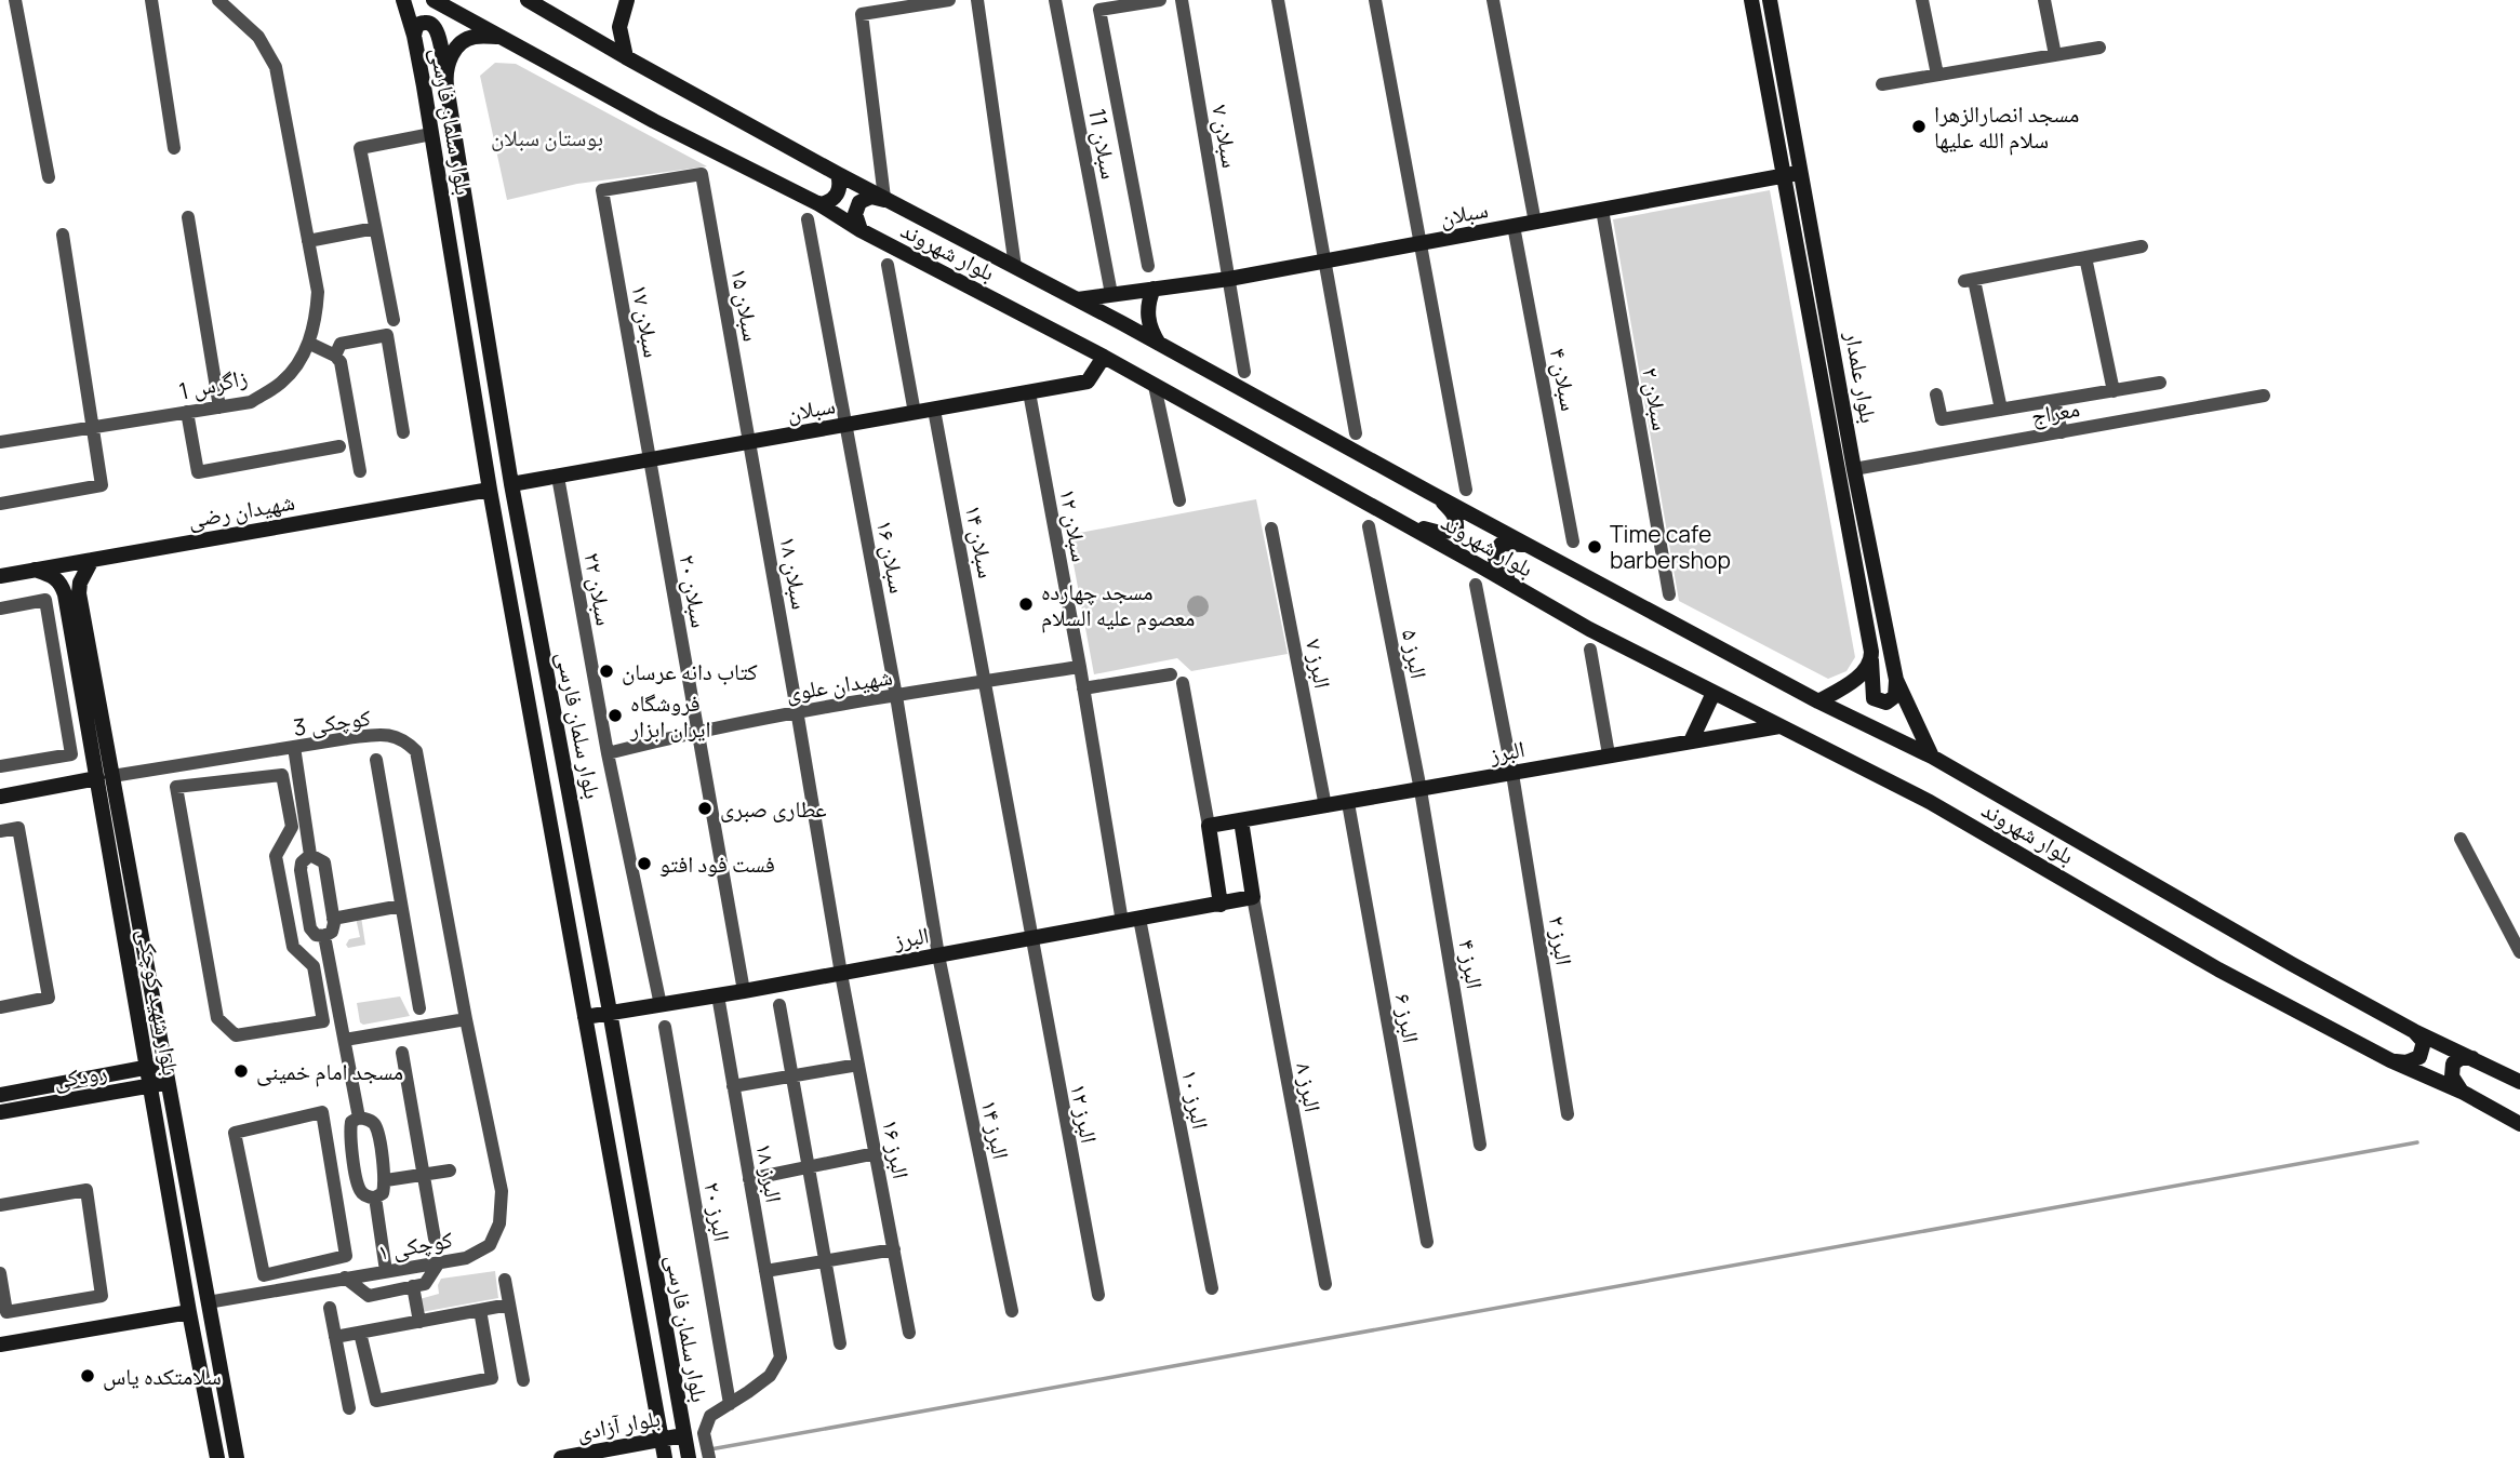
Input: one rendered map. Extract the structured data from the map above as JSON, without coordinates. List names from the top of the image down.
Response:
{
  "streets": {
    "main road": [
      "بلوار سلمان فارسی",
      "سبلان",
      "بلوار شهروند",
      "بلوار علمدار",
      "شهیدان رضی",
      "البرز",
      "بلوار شهید کوچکی",
      "رودکی",
      "بلوار آزادی"
    ],
    "street": [
      "سبلان ۷",
      "سبلان 11",
      "سبلان ۱۵",
      "سبلان ۱۷",
      "سبلان ۴",
      "زاگرس 1",
      "سبلان ۲",
      "معراج",
      "سبلان ۱۲",
      "سبلان ۱۴",
      "سبلان ۱۶",
      "سبلان ۱۸",
      "سبلان ۲۲",
      "سبلان ۲۰",
      "البرز ۵",
      "البرز ۷",
      "شهیدان علوی",
      "کوچکی 3",
      "البرز ۲",
      "البرز ۴",
      "البرز ۶",
      "البرز ۸",
      "البرز ۱۰",
      "البرز ۱۲",
      "البرز ۱۴",
      "البرز ۱۶",
      "البرز ۱۸",
      "البرز ۲۰",
      "کوچکی ۱"
    ]
  },
  "crossings": [
    ["بلوار سلمان فارسی", "سبلان"],
    ["بلوار سلمان فارسی", "بلوار شهروند"],
    ["بلوار سلمان فارسی", "شهیدان رضی"],
    ["بلوار سلمان فارسی", "البرز"],
    ["بلوار سلمان فارسی", "بلوار آزادی"],
    ["سبلان ۷", "سبلان"],
    ["سبلان 11", "سبلان"],
    ["سبلان", "بلوار شهروند"],
    ["سبلان", "سبلان ۱۵"],
    ["سبلان", "سبلان ۱۷"],
    ["سبلان", "بلوار علمدار"],
    ["سبلان", "سبلان ۴"],
    ["سبلان", "سبلان ۲"],
    ["سبلان", "سبلان ۱۲"],
    ["سبلان", "سبلان ۱۴"],
    ["سبلان", "سبلان ۱۶"],
    ["سبلان", "سبلان ۱۸"],
    ["سبلان", "سبلان ۲۲"],
    ["سبلان", "سبلان ۲۰"],
    ["بلوار شهروند", "بلوار علمدار"],
    ["بلوار شهروند", "البرز"],
    ["سبلان ۱۵", "سبلان ۱۷"],
    ["سبلان ۱۵", "سبلان ۱۸"],
    ["سبلان ۱۷", "سبلان ۲۰"],
    ["بلوار علمدار", "معراج"],
    ["شهیدان رضی", "بلوار شهید کوچکی"],
    ["سبلان ۱۲", "شهیدان علوی"],
    ["سبلان ۱۲", "البرز"],
    ["سبلان ۱۴", "شهیدان علوی"],
    ["سبلان ۱۴", "البرز"],
    ["سبلان ۱۴", "البرز ۱۲"],
    ["سبلان ۱۶", "شهیدان علوی"],
    ["سبلان ۱۶", "البرز"],
    ["سبلان ۱۶", "البرز ۱۴"],
    ["سبلان ۱۸", "شهیدان علوی"],
    ["سبلان ۱۸", "البرز"],
    ["سبلان ۱۸", "البرز ۱۶"],
    ["سبلان ۲۲", "شهیدان علوی"],
    ["سبلان ۲۲", "البرز"],
    ["سبلان ۲۰", "شهیدان علوی"],
    ["سبلان ۲۰", "البرز"],
    ["البرز ۵", "البرز"],
    ["البرز ۵", "البرز ۴"],
    ["البرز ۷", "البرز"],
    ["کوچکی 3", "بلوار شهید کوچکی"],
    ["کوچکی 3", "کوچکی ۱"],
    ["البرز", "البرز ۲"],
    ["البرز", "البرز ۴"],
    ["البرز", "البرز ۶"],
    ["البرز", "البرز ۸"],
    ["البرز", "البرز ۱۰"],
    ["البرز", "البرز ۱۲"],
    ["البرز", "البرز ۱۴"],
    ["البرز", "البرز ۱۶"],
    ["البرز", "البرز ۱۸"],
    ["بلوار شهید کوچکی", "رودکی"],
    ["بلوار شهید کوچکی", "کوچکی ۱"],
    ["البرز ۱۸", "البرز ۲۰"]
  ],
  "parks": ["بوستان سبلان"],
  "places": [
    "مسجد انصارالزهرا سلام الله علیها",
    "Time cafe barbershop",
    "مسجد چهارده معصوم علیه السلام",
    "کتاب دانه عرسان",
    "فروشگاه ایران ابزار",
    "عطاری صبری",
    "فست فود افتو",
    "مسجد امام خمینی",
    "سلامتکده یاس"
  ]
}
